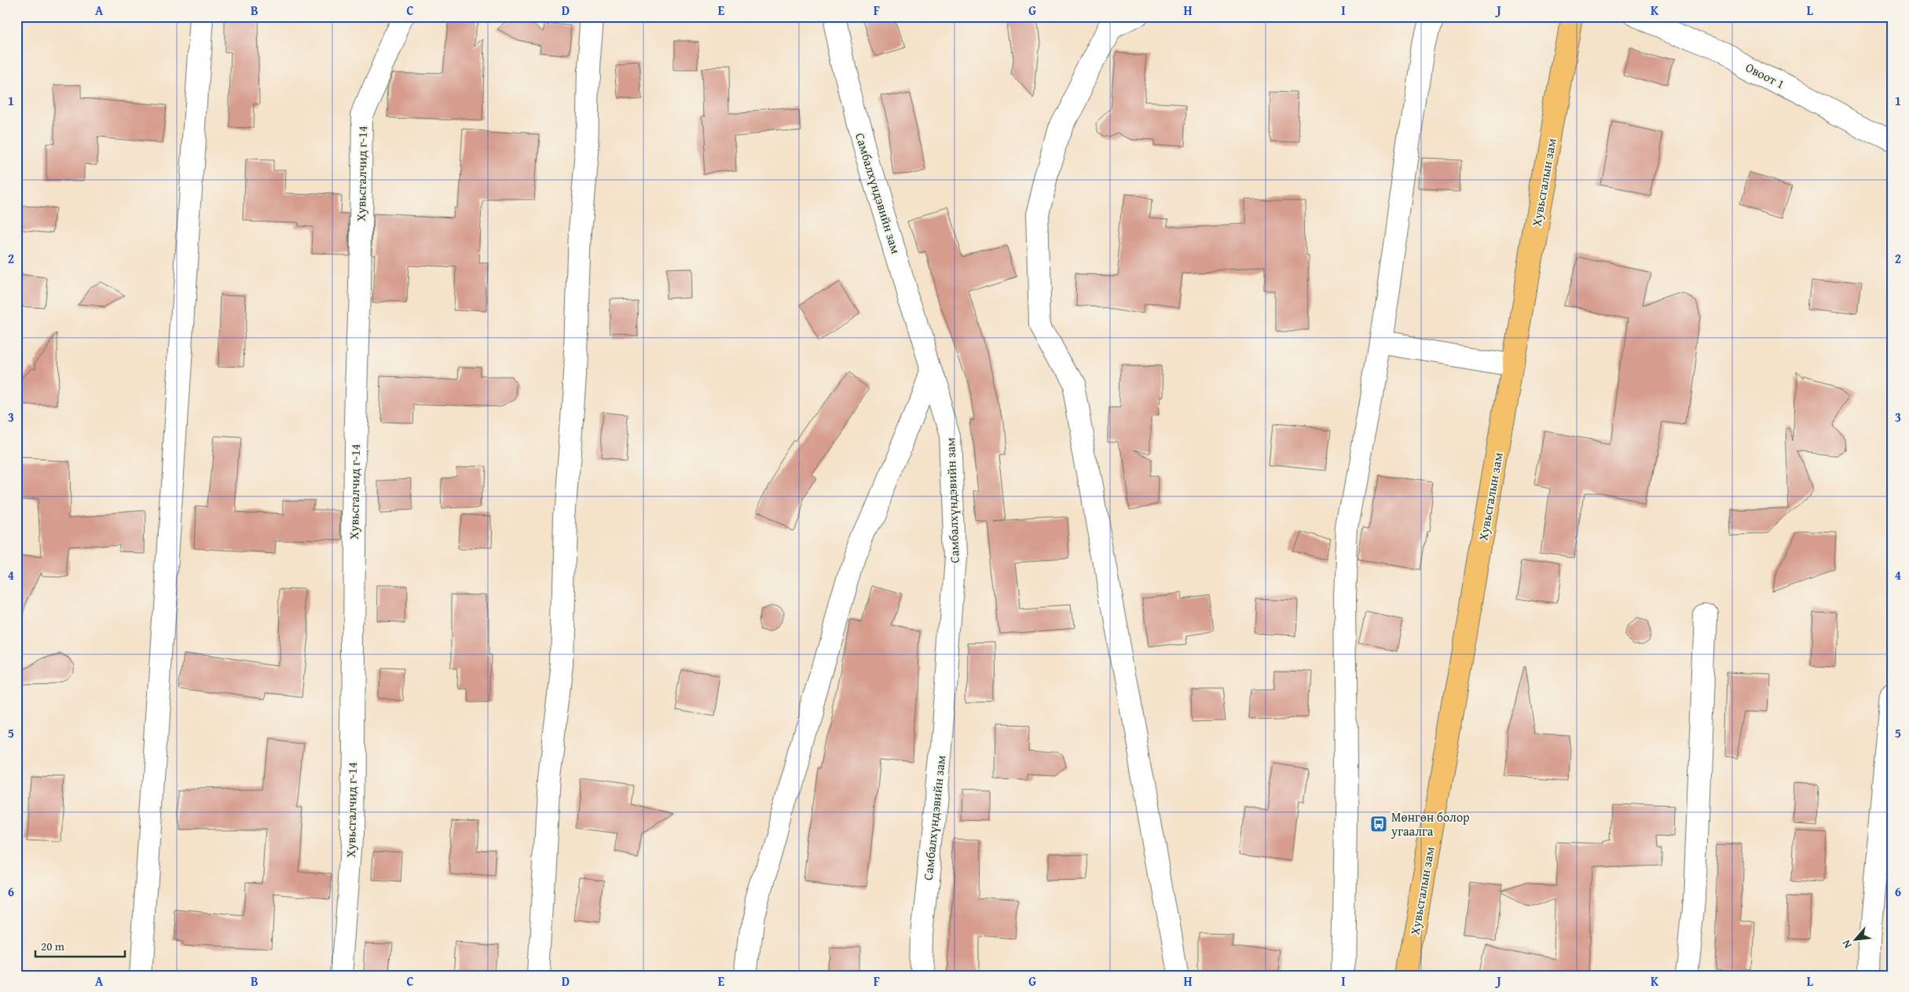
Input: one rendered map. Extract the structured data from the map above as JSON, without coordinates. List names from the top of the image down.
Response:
{
  "streets": {
    "main road": ["Хувьсгалын зам"],
    "street": ["Овоот 1", "Хувьсгалчид г-14", "Самбалхүндэвийн зам"]
  },
  "places": {
    "bus stop": ["Мөнгөн болор угаалга"]
  },
  "scale_bar": "20 m",
  "north": "bottom left",
  "grid": {
    "columns": [
      "A",
      "B",
      "C",
      "D",
      "E",
      "F",
      "G",
      "H",
      "I",
      "J",
      "K",
      "L"
    ],
    "rows": [
      "1",
      "2",
      "3",
      "4",
      "5",
      "6"
    ]
  }
}
